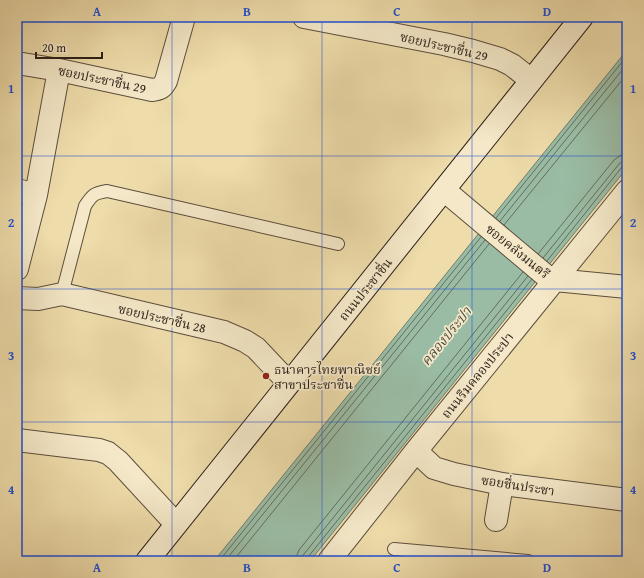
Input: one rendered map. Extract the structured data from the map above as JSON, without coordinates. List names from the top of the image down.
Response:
{
  "streets": {
    "street": [
      "ซอยประชาชื่น 29",
      "ซอยคลังมนตรี",
      "ถนนประชาชื่น",
      "ซอยประชาชื่น 28",
      "ถนนริมคลองประปา",
      "ซอยชื่นประชา"
    ]
  },
  "crossings": [
    ["ซอยประชาชื่น 29", "ถนนประชาชื่น"],
    ["ซอยคลังมนตรี", "ถนนประชาชื่น"],
    ["ซอยคลังมนตรี", "ถนนริมคลองประปา"],
    ["ถนนประชาชื่น", "ซอยประชาชื่น 28"],
    ["ถนนริมคลองประปา", "ซอยชื่นประชา"]
  ],
  "water": ["คลองประปา"],
  "places": ["ธนาคารไทยพาณิชย์ สาขาประชาชื่น"],
  "scale_bar": "20 m",
  "grid": {
    "columns": [
      "A",
      "B",
      "C",
      "D"
    ],
    "rows": [
      "1",
      "2",
      "3",
      "4"
    ]
  }
}
